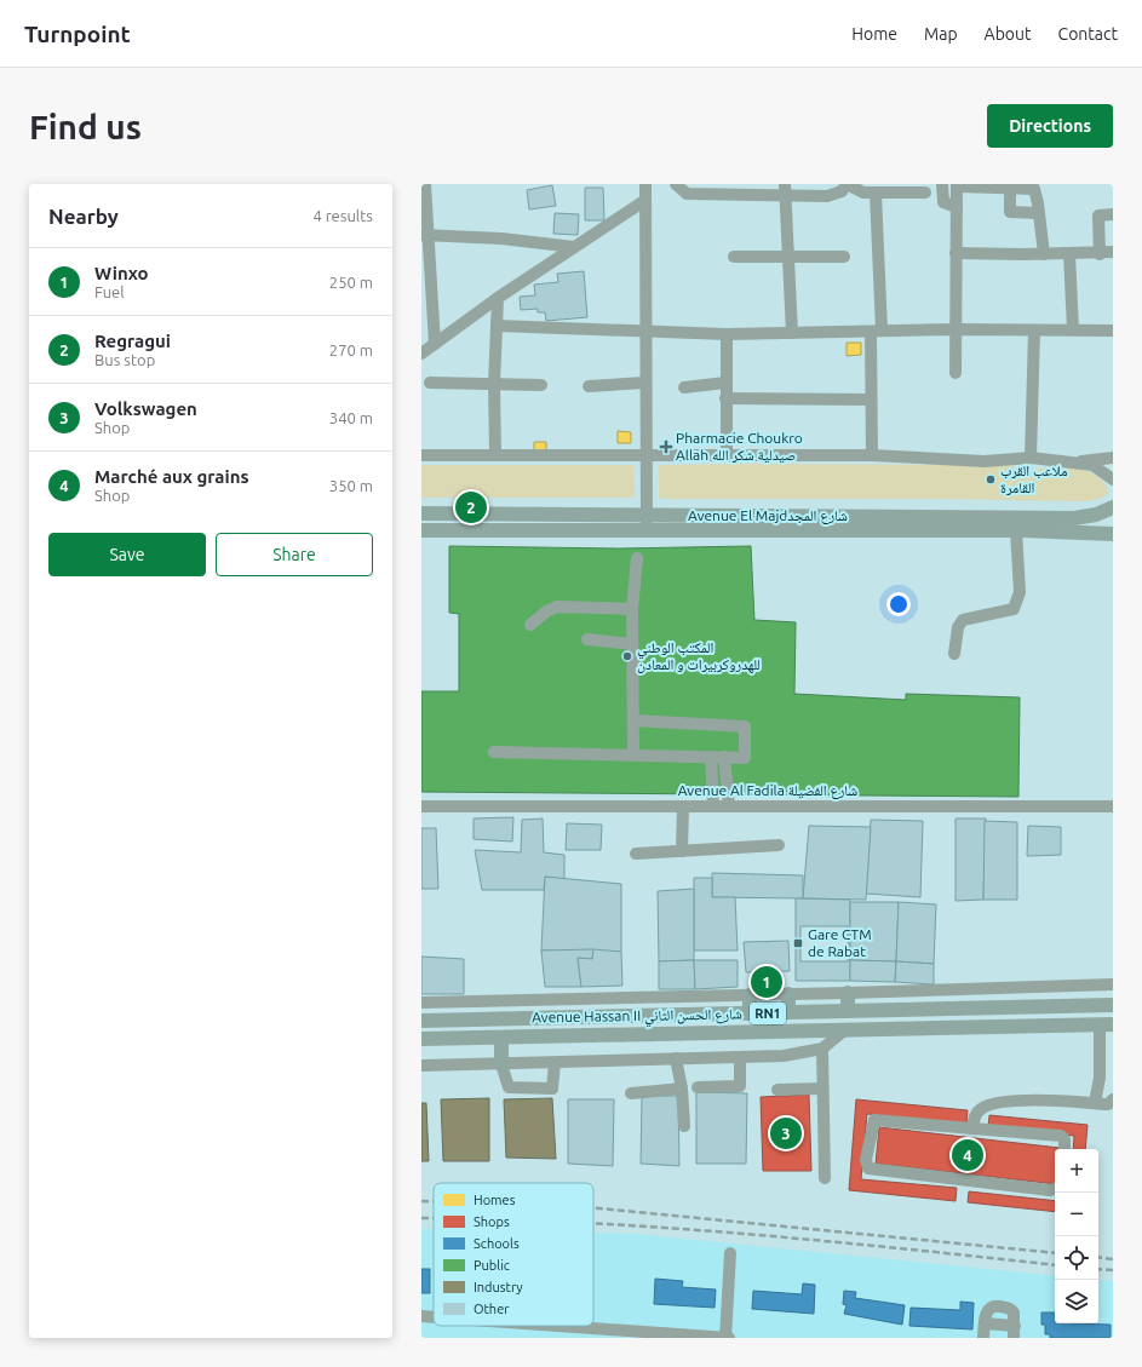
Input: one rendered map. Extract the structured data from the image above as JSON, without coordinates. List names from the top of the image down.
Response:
{
  "streets": {
    "main road": ["Avenue El Majdشارع المجد", "RN1", "Avenue Hassan II شارع الحسن الثاني"],
    "street": ["Avenue Al Fadila شارع الفضيلة"]
  },
  "places": {
    "health": ["Pharmacie Choukro Allah صيدلية شكر الله"],
    "other": ["ملاعب القرب القامرة", "المكتب الوطني للهدروكربيرات و المعادن"],
    "transit": ["Gare CTM de Rabat"]
  },
  "legend": [
    "Homes",
    "Shops",
    "Schools",
    "Public",
    "Industry",
    "Other"
  ],
  "page": {
    "header": "Turnpoint",
    "nav": [
      "Home",
      "Map",
      "About",
      "Contact"
    ],
    "buttons": [
      "Directions",
      ["Save", "Share"]
    ],
    "title": "Find us",
    "heading": ["Nearby", "4 results"],
    "list": [
      {
        "mark": "1",
        "name": "Winxo",
        "note": "Fuel",
        "value": "250 m"
      },
      {
        "mark": "2",
        "name": "Regragui",
        "note": "Bus stop",
        "value": "270 m"
      },
      {
        "mark": "3",
        "name": "Volkswagen",
        "note": "Shop",
        "value": "340 m"
      },
      {
        "mark": "4",
        "name": "Marché aux grains",
        "note": "Shop",
        "value": "350 m"
      }
    ],
    "pins": [
      "2",
      "1",
      "3",
      "4"
    ],
    "map_buttons": ["+", "−"]
  }
}
